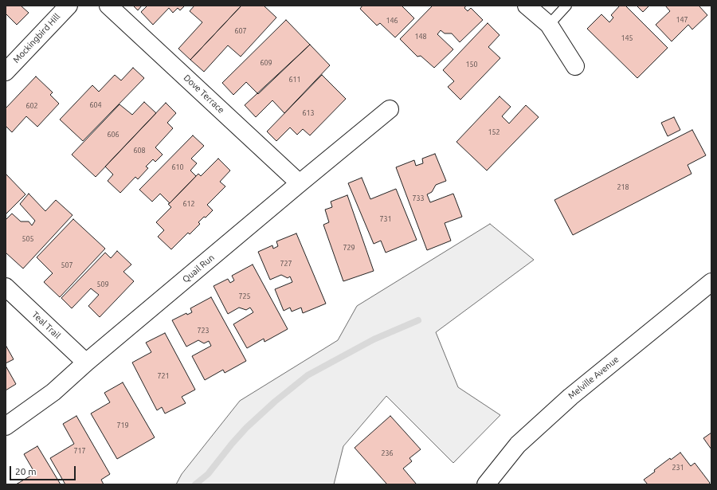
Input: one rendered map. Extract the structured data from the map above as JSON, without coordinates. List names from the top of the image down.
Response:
{
  "streets": {
    "street": [
      "Mockingbird Hill",
      "Dove Terrace",
      "Quail Run",
      "Teal Trail",
      "Melville Avenue"
    ]
  },
  "crossings": [
    ["Dove Terrace", "Quail Run"],
    ["Quail Run", "Teal Trail"]
  ],
  "house_numbers": [
    "147",
    "146",
    "607",
    "148",
    "145",
    "609",
    "150",
    "611",
    "604",
    "602",
    "613",
    "152",
    "606",
    "608",
    "610",
    "218",
    "733",
    "612",
    "731",
    "505",
    "729",
    "727",
    "507",
    "509",
    "725",
    "723",
    "721",
    "719",
    "717",
    "236",
    "231"
  ],
  "scale_bar": "20 m"
}
